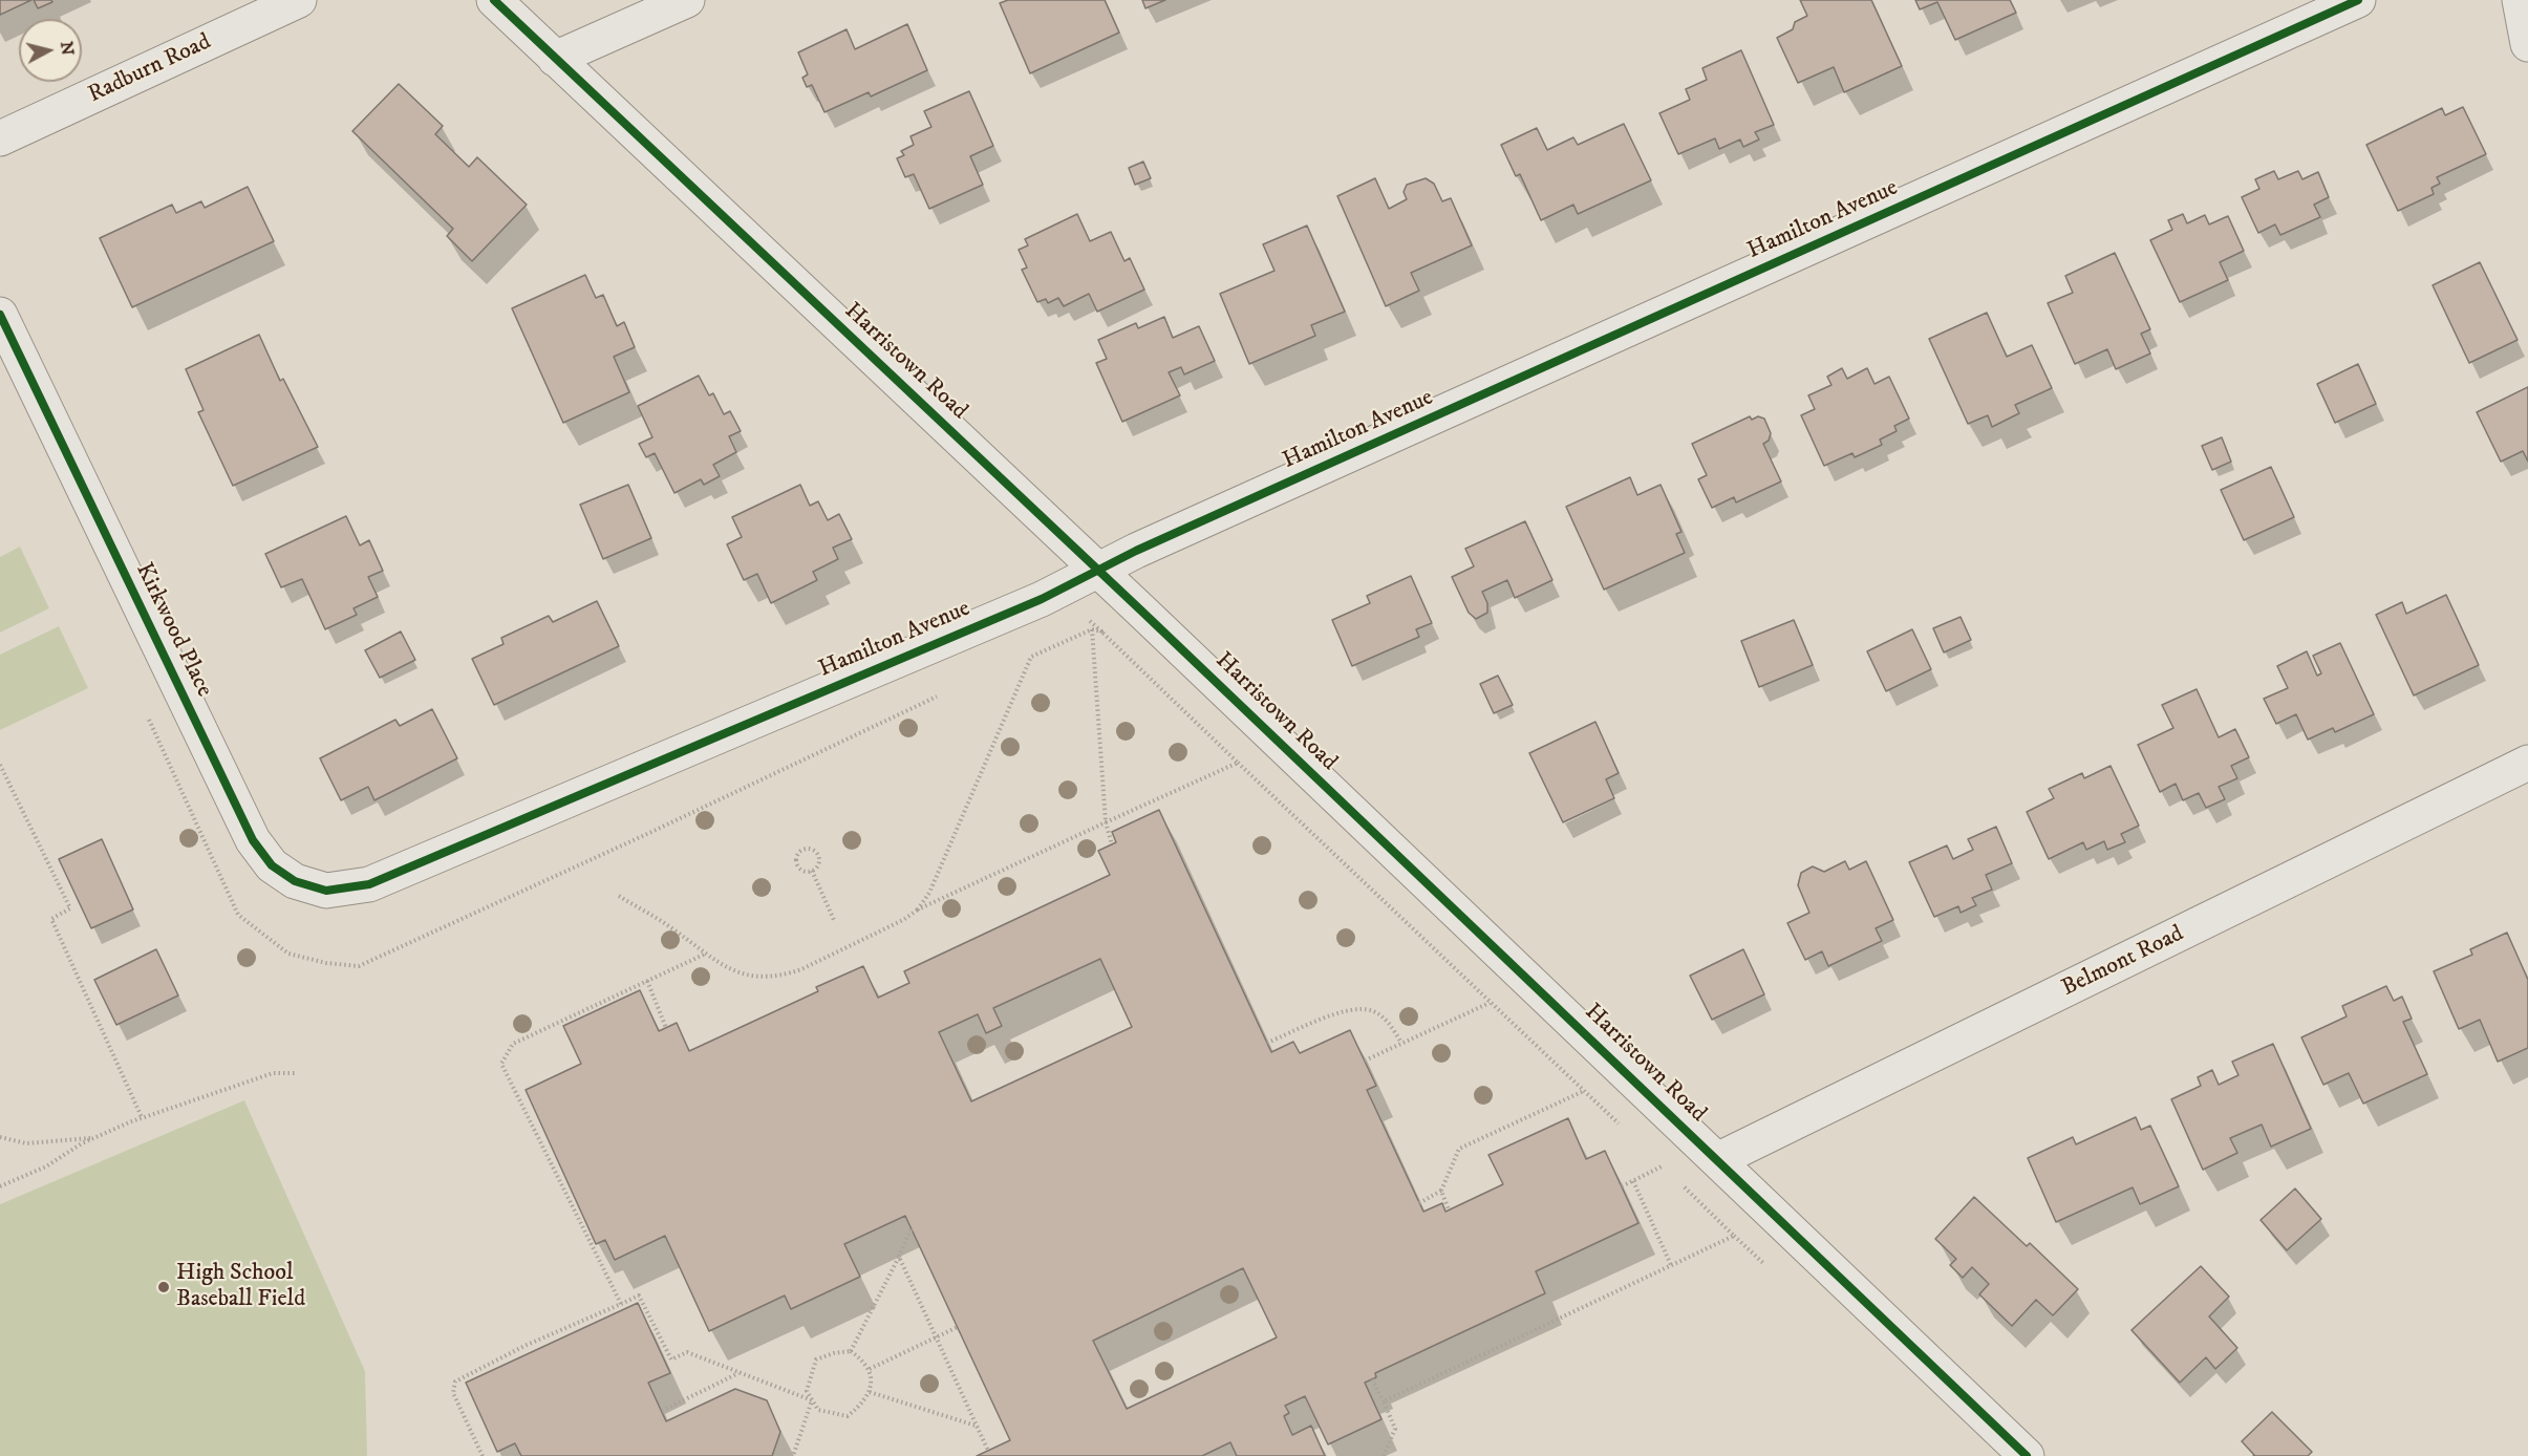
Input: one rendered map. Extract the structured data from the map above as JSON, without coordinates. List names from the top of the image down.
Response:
{
  "streets": {
    "street": [
      "Radburn Road",
      "Hamilton Avenue",
      "Harristown Road",
      "Kirkwood Place",
      "Belmont Road"
    ]
  },
  "crossings": [
    ["Hamilton Avenue", "Harristown Road"],
    ["Hamilton Avenue", "Kirkwood Place"],
    ["Harristown Road", "Belmont Road"]
  ],
  "places": ["High School Baseball Field"],
  "north": "right"
}
